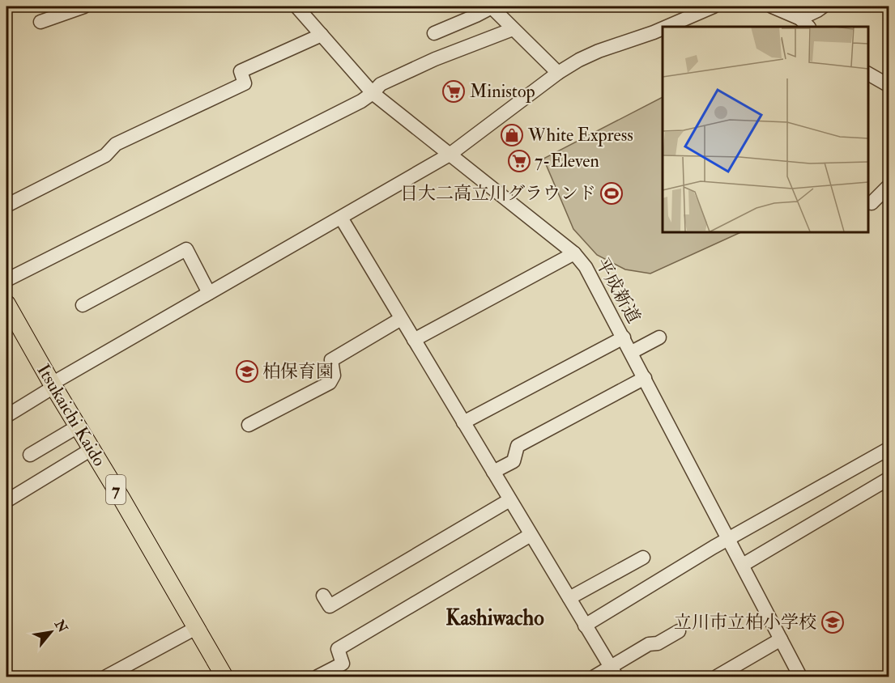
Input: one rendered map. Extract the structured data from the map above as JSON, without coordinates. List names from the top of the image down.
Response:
{
  "streets": {
    "main road": ["Itsukaichi Kaido", "7"],
    "street": ["平成新道"]
  },
  "districts": ["Kashiwacho"],
  "places": {
    "supermarket": ["Ministop", "7-Eleven"],
    "shop": ["White Express"],
    "sports": ["日大二高立川グラウンド"],
    "school or university": ["柏保育園", "立川市立柏小学校"]
  },
  "north": "top right"
}
